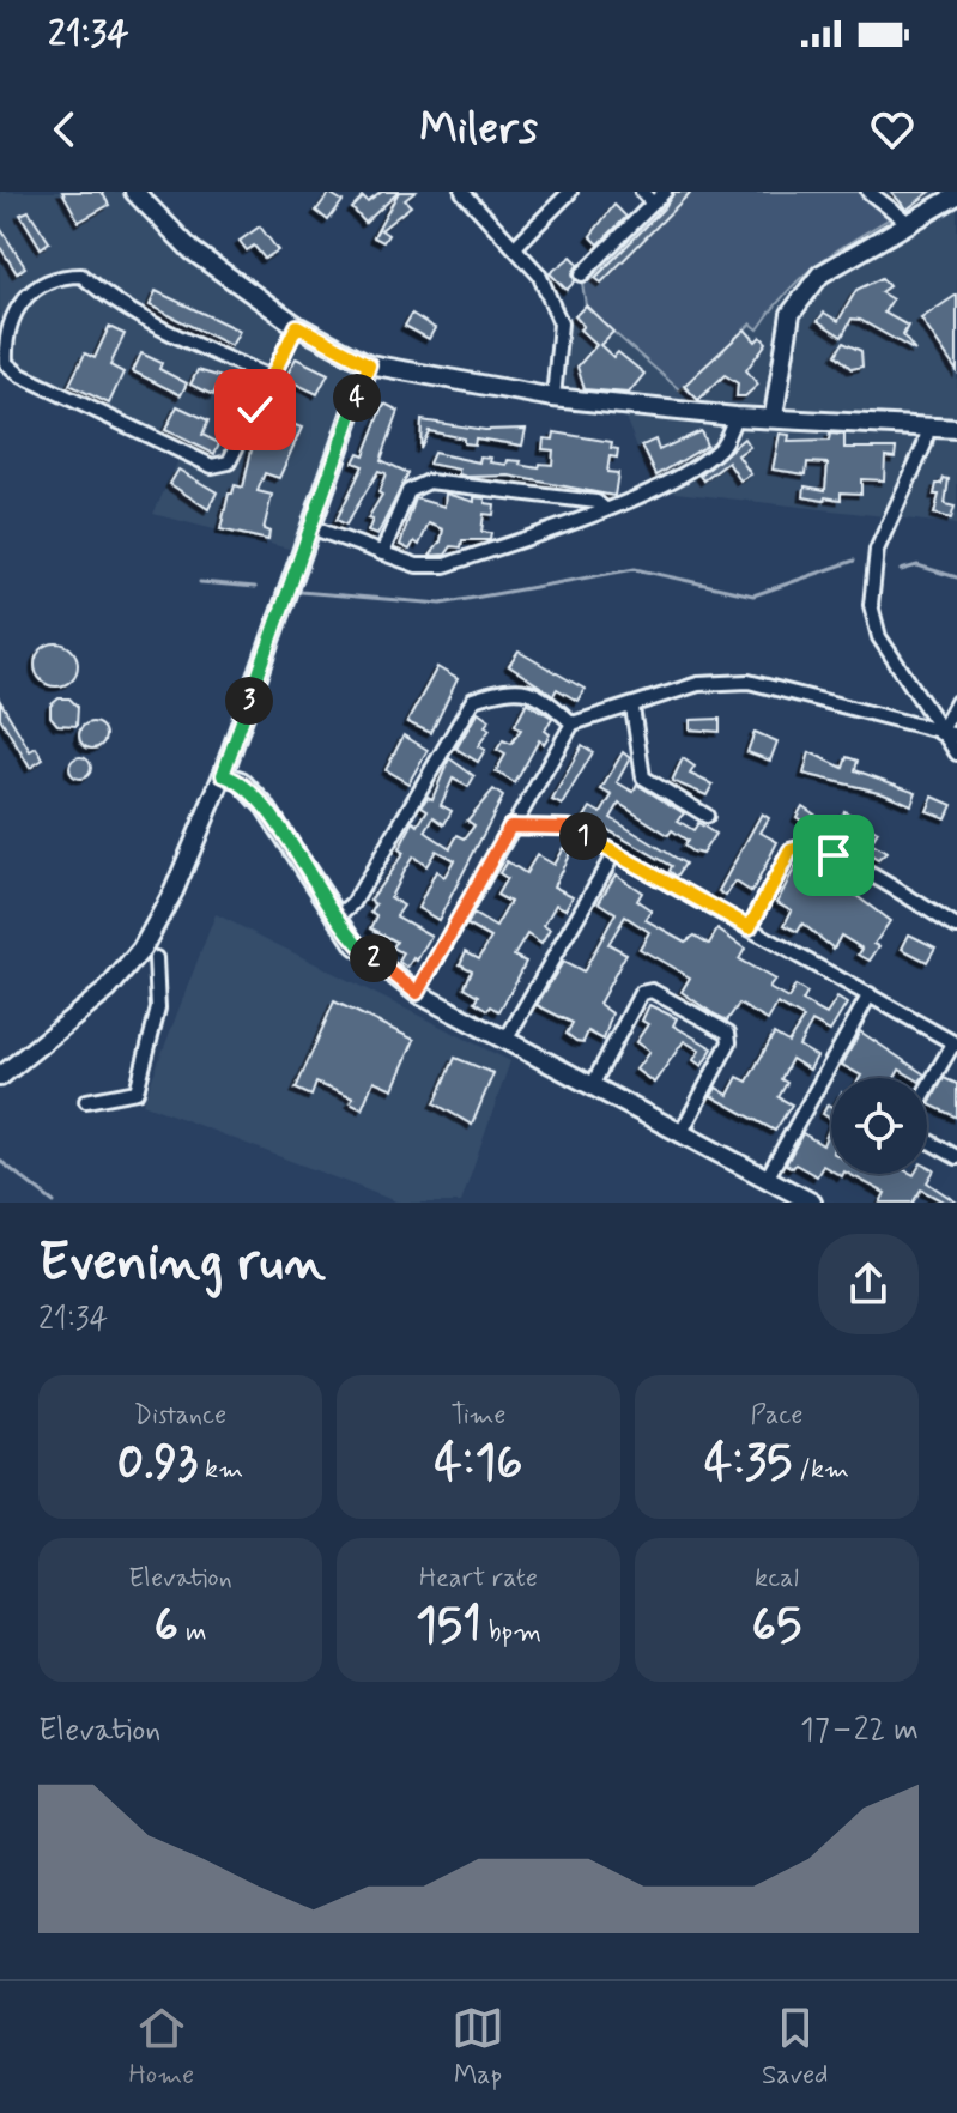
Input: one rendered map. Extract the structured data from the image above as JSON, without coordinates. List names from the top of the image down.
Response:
{
  "page": {
    "status": "21:34",
    "header": "Milers",
    "pins": [
      "4",
      "3",
      "1",
      "2"
    ],
    "heading": ["Evening run", "21:34"],
    "stats": [
      ["Distance", "0.93 km"],
      ["Time", "4:16"],
      ["Pace", "4:35 /km"],
      ["Elevation", "6 m"],
      ["Heart rate", "151 bpm"],
      ["kcal", "65"]
    ],
    "chart": ["Elevation", "17–22 m"],
    "tabs": ["Home", "Map", "Saved"]
  }
}
